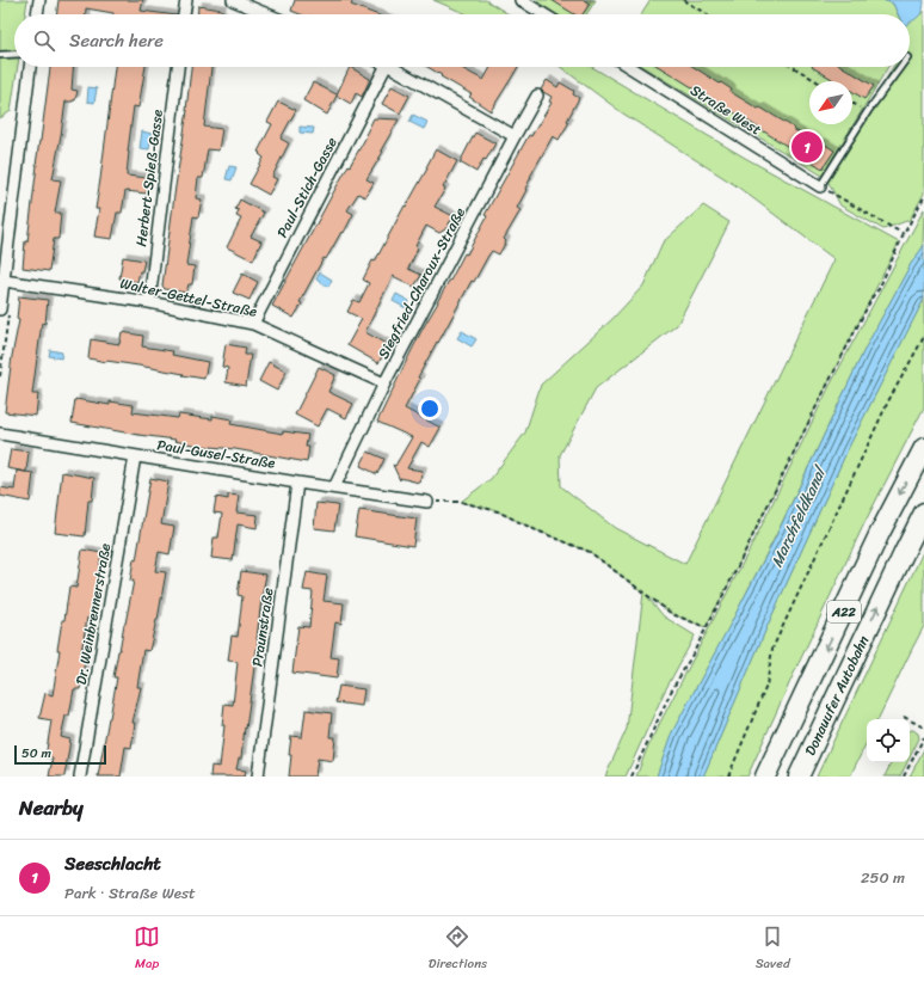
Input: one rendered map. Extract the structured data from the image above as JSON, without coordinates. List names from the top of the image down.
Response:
{
  "streets": {
    "highway": ["A22", "Donauufer Autobahn"],
    "street": [
      "Straße West",
      "Herbert-Spieß-Gasse",
      "Paul-Stich-Gasse",
      "Siegfried-Charoux-Straße",
      "Walter-Gettel-Straße",
      "Paul-Gusel-Straße",
      "Dr. Weinbrennerstraße",
      "Praunstraße"
    ]
  },
  "crossings": [
    ["Herbert-Spieß-Gasse", "Walter-Gettel-Straße"],
    ["Paul-Stich-Gasse", "Walter-Gettel-Straße"],
    ["Siegfried-Charoux-Straße", "Walter-Gettel-Straße"],
    ["Siegfried-Charoux-Straße", "Paul-Gusel-Straße"],
    ["Paul-Gusel-Straße", "Dr. Weinbrennerstraße"],
    ["Paul-Gusel-Straße", "Praunstraße"]
  ],
  "water": ["Marchfeldkanal"],
  "scale_bar": "50 m",
  "north": "bottom left",
  "page": {
    "search": "Search here",
    "pins": "1",
    "scale": "50 m",
    "heading": "Nearby",
    "list": [
      {
        "mark": "1",
        "name": "Seeschlacht",
        "note": "Park · Straße West",
        "value": "250 m"
      }
    ],
    "nav": ["Map", "Directions", "Saved"]
  }
}
